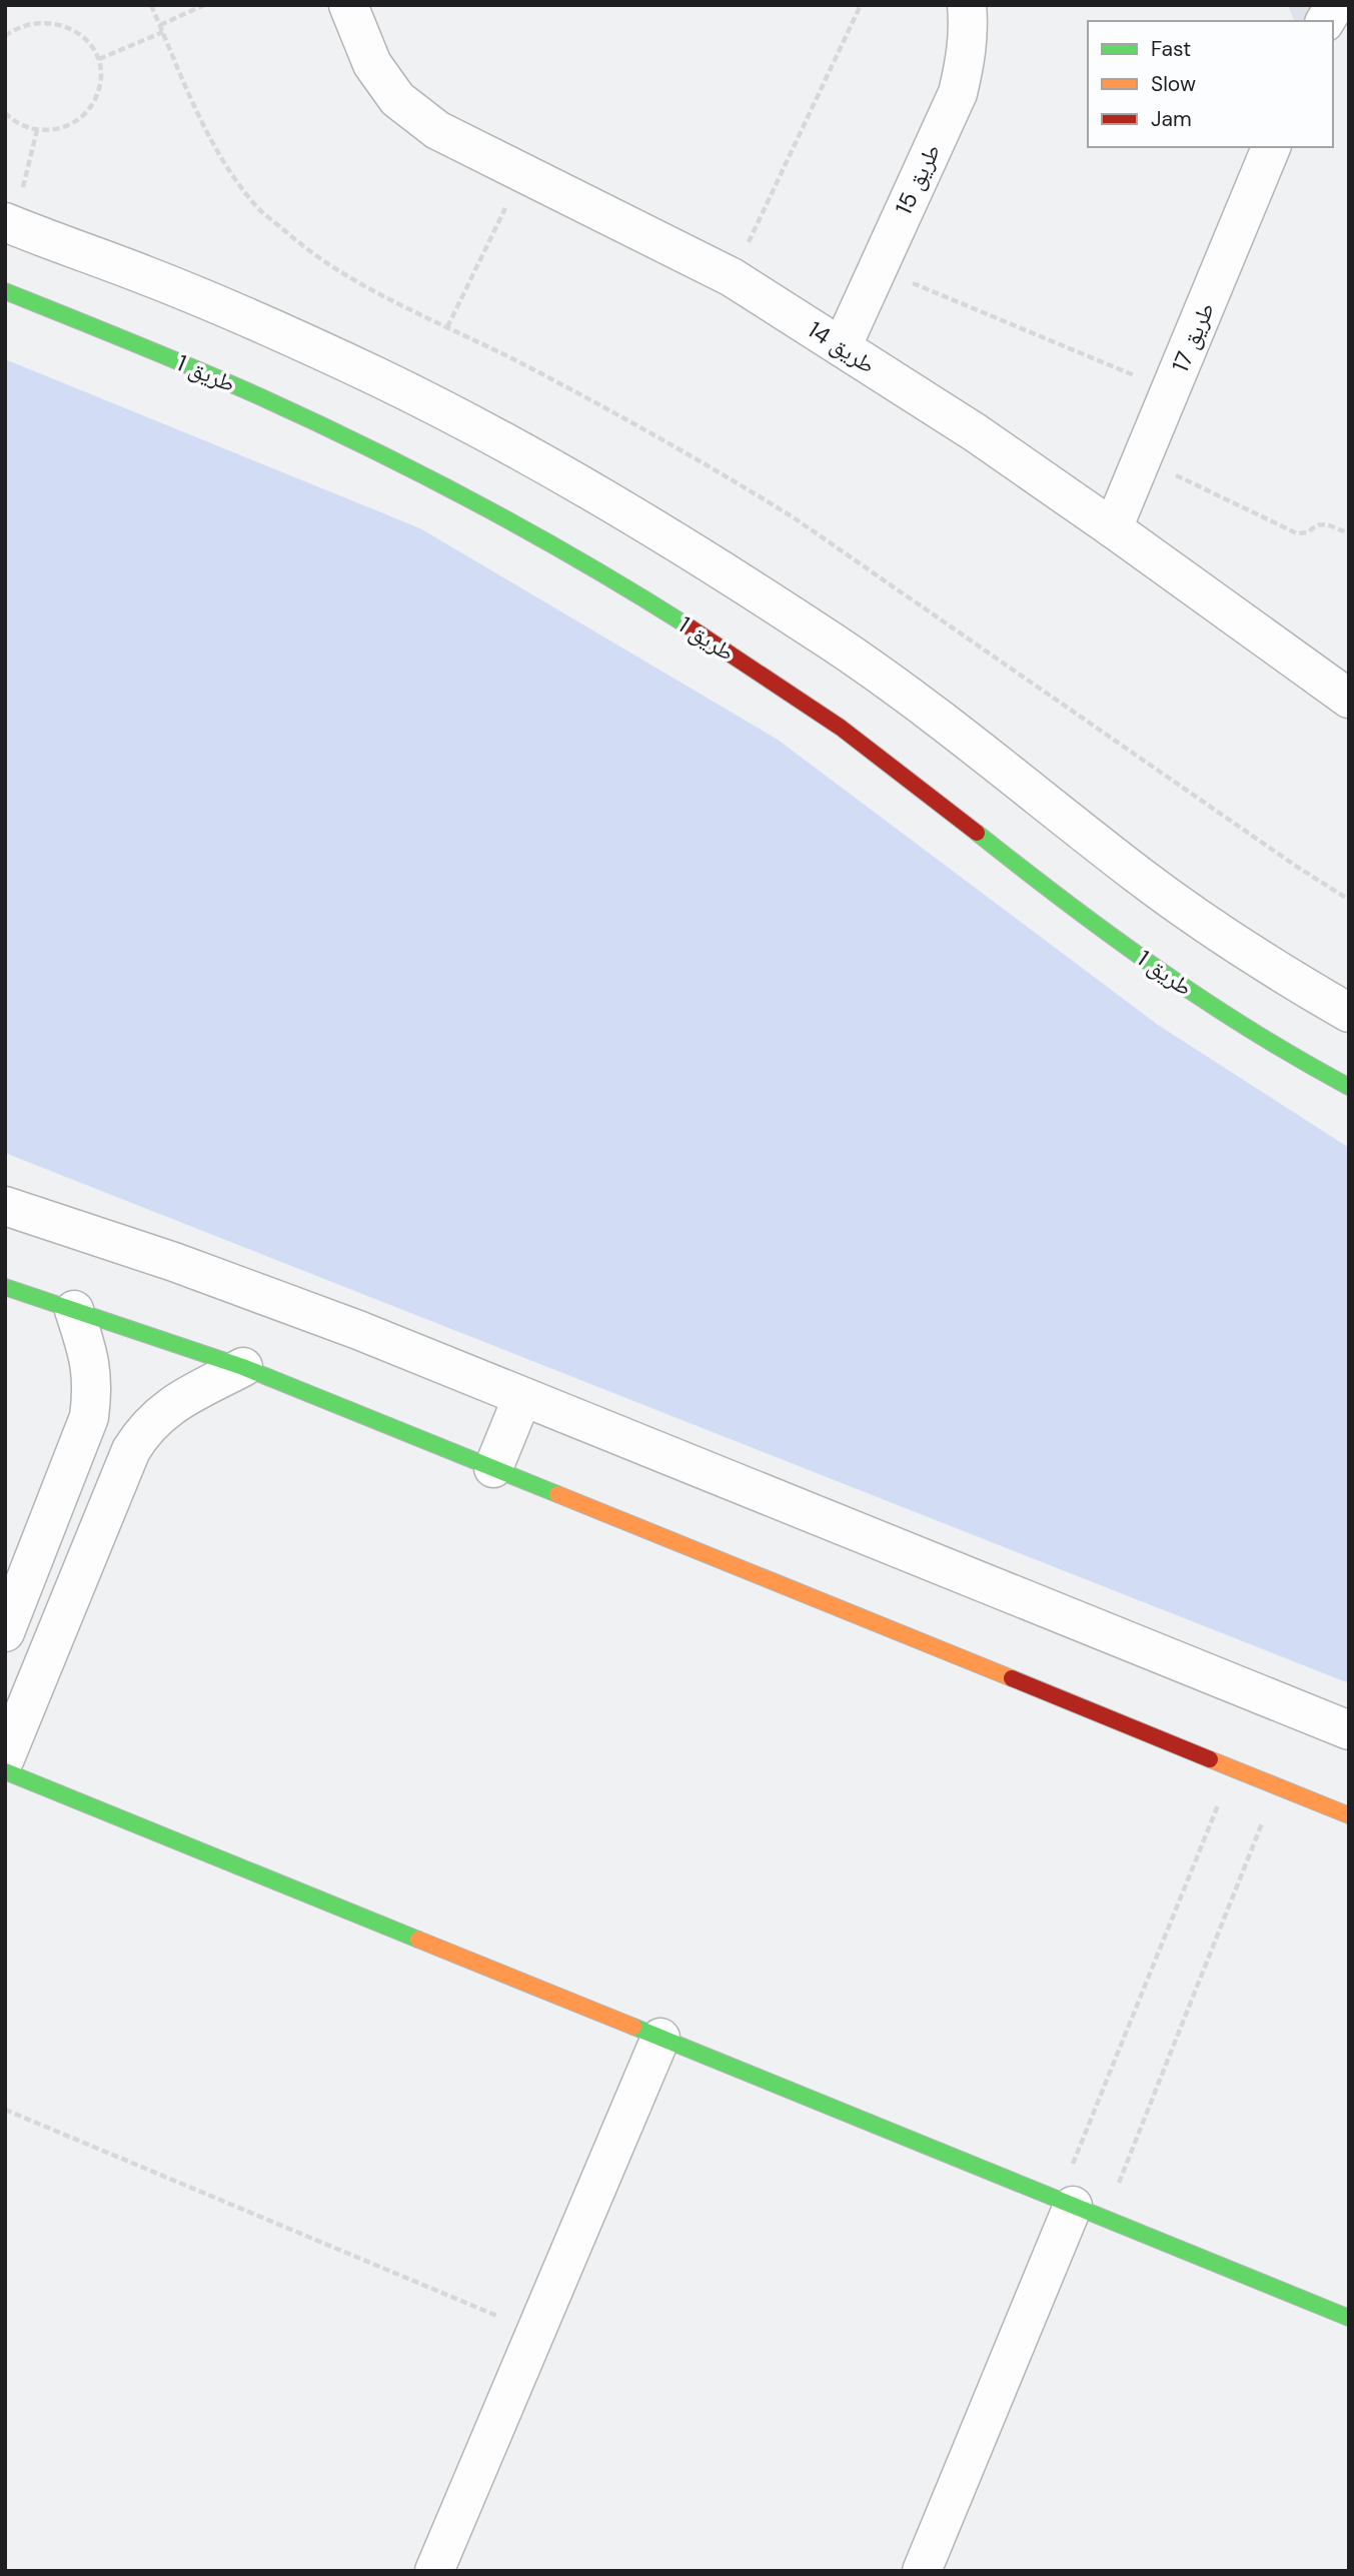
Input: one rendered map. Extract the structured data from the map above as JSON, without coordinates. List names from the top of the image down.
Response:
{
  "streets": {
    "street": [
      "طريق 15",
      "طريق 17",
      "طريق 14",
      "طريق 1"
    ]
  },
  "crossings": [
    ["طريق 15", "طريق 14"],
    ["طريق 17", "طريق 14"]
  ],
  "legend": ["Fast", "Slow", "Jam"]
}
